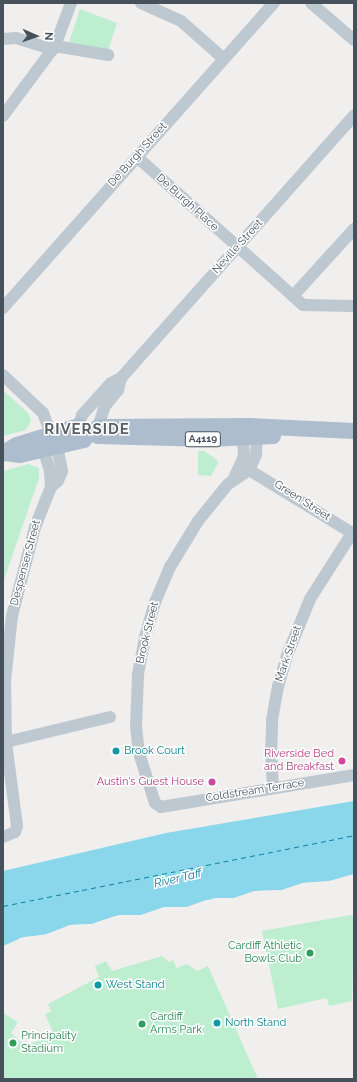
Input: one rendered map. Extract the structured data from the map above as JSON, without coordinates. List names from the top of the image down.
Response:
{
  "streets": {
    "main road": ["A4119"],
    "street": [
      "De Burgh Street",
      "De Burgh Place",
      "Neville Street",
      "Green Street",
      "Despenser Street",
      "Brook Street",
      "Mark Street",
      "Coldstream Terrace"
    ]
  },
  "crossings": [
    ["De Burgh Street", "De Burgh Place"],
    ["De Burgh Place", "Neville Street"],
    ["Neville Street", "A4119"],
    ["A4119", "Despenser Street"],
    ["A4119", "Brook Street"],
    ["Green Street", "Brook Street"],
    ["Green Street", "Mark Street"],
    ["Brook Street", "Coldstream Terrace"],
    ["Mark Street", "Coldstream Terrace"]
  ],
  "districts": ["RIVERSIDE"],
  "water": ["River Taff"],
  "places": [
    "Brook Court",
    "Riverside Bed and Breakfast",
    "Austin's Guest House",
    "Cardiff Athletic Bowls Club",
    "West Stand",
    "North Stand",
    "Cardiff Arms Park",
    "Principality Stadium"
  ],
  "north": "right"
}
